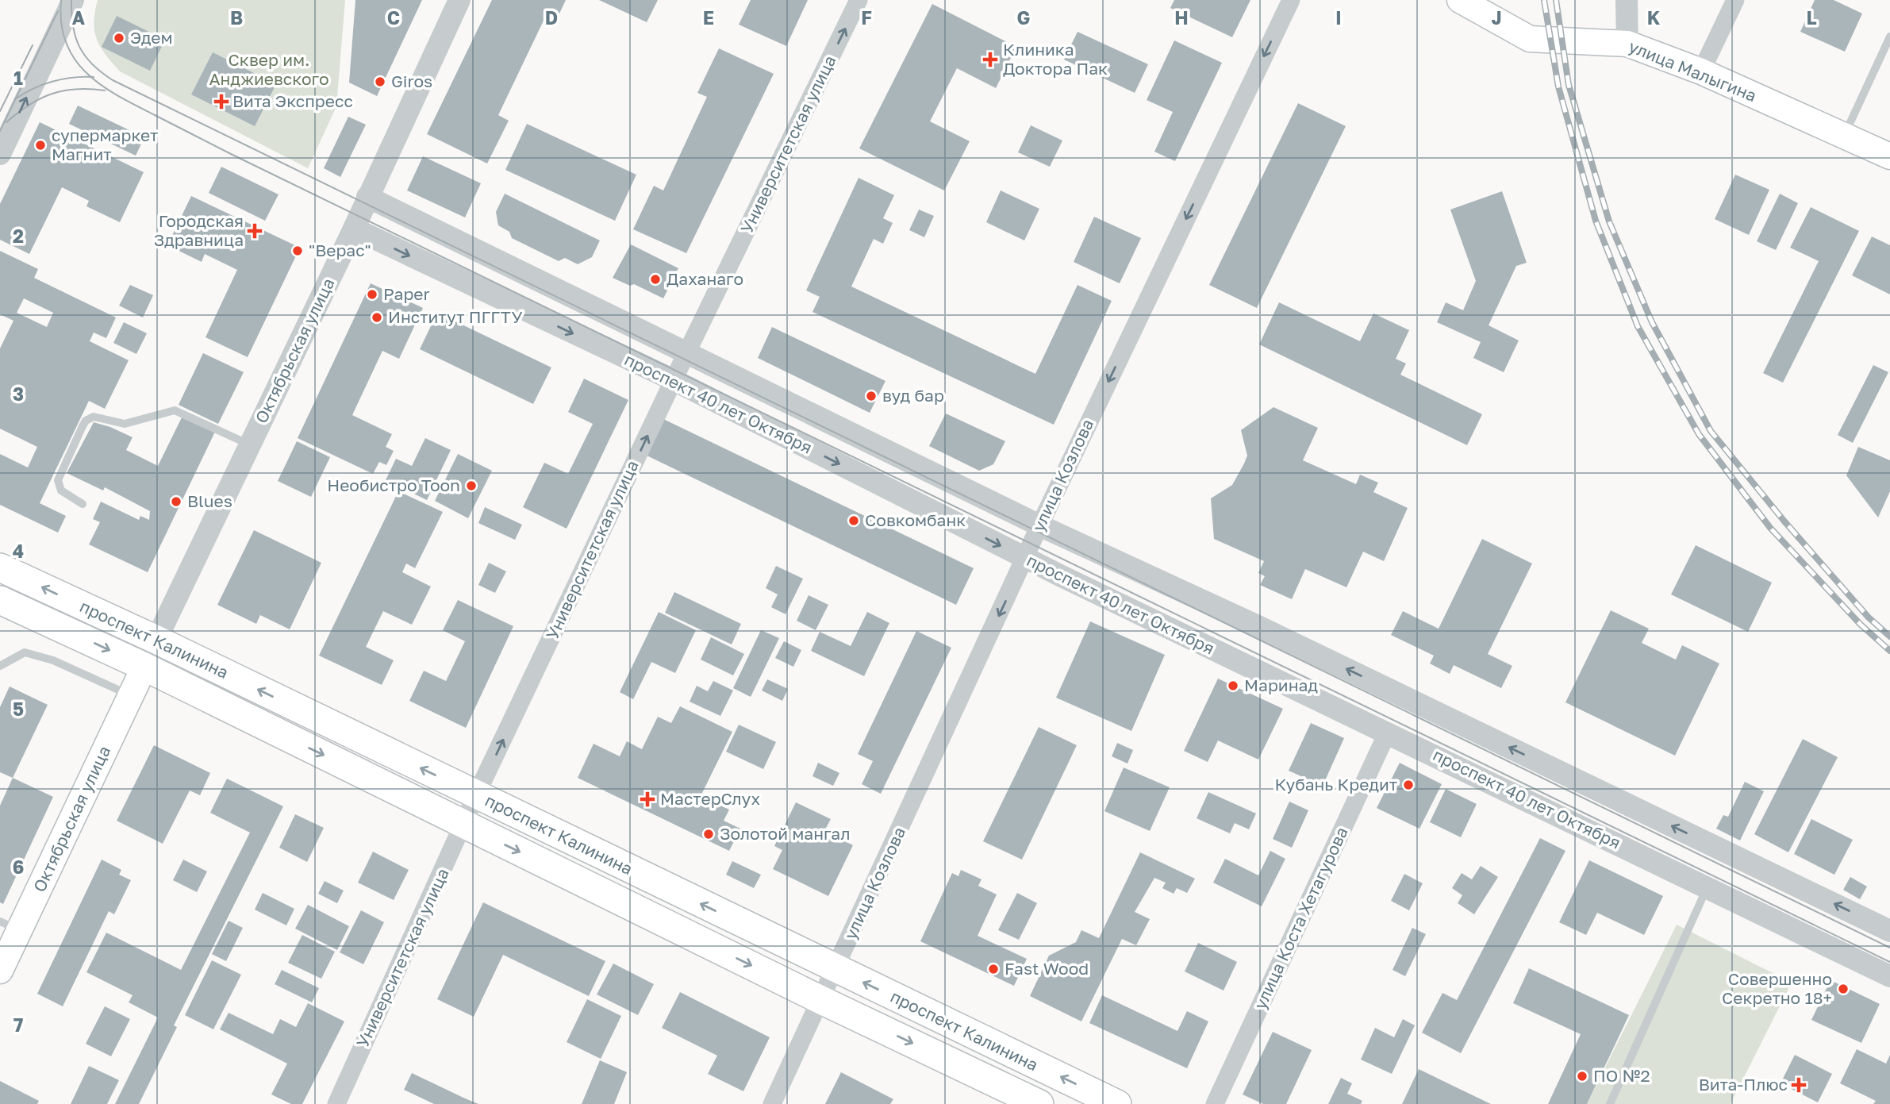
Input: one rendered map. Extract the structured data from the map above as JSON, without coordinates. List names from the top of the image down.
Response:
{
  "streets": {
    "main road": ["улица Малыгина", "Октябрьская улица", "проспект Калинина"],
    "street": [
      "Университетская улица",
      "проспект 40 лет Октября",
      "улица Козлова",
      "улица Коста Хетагурова"
    ]
  },
  "crossings": [
    ["Университетская улица", "проспект 40 лет Октября"],
    ["Университетская улица", "проспект Калинина"],
    ["Октябрьская улица", "проспект 40 лет Октября"],
    ["Октябрьская улица", "проспект Калинина"],
    ["проспект 40 лет Октября", "улица Козлова"],
    ["проспект 40 лет Октября", "улица Коста Хетагурова"],
    ["улица Козлова", "проспект Калинина"]
  ],
  "one_way": ["Университетская улица", "улица Козлова"],
  "parks": ["Сквер им. Анджиевского"],
  "places": {
    "other": [
      "Эдем",
      "Giros",
      "супермаркет Магнит",
      "\"Верас\"",
      "Даханаго",
      "Paper",
      "Институт ПГГТУ",
      "вуд бар",
      "Необистро Toon",
      "Blues",
      "Совкомбанк",
      "Маринад",
      "Кубань Кредит",
      "Золотой мангал",
      "Fast Wood",
      "Совершенно Секретно 18+",
      "ПО №2"
    ],
    "health": [
      "Клиника Доктора Пак",
      "Вита Экспресс",
      "Городская Здравница",
      "МастерСлух",
      "Вита-Плюс"
    ]
  },
  "grid": {
    "columns": [
      "A",
      "B",
      "C",
      "D",
      "E",
      "F",
      "G",
      "H",
      "I",
      "J",
      "K",
      "L"
    ],
    "rows": [
      "1",
      "2",
      "3",
      "4",
      "5",
      "6",
      "7"
    ]
  }
}
